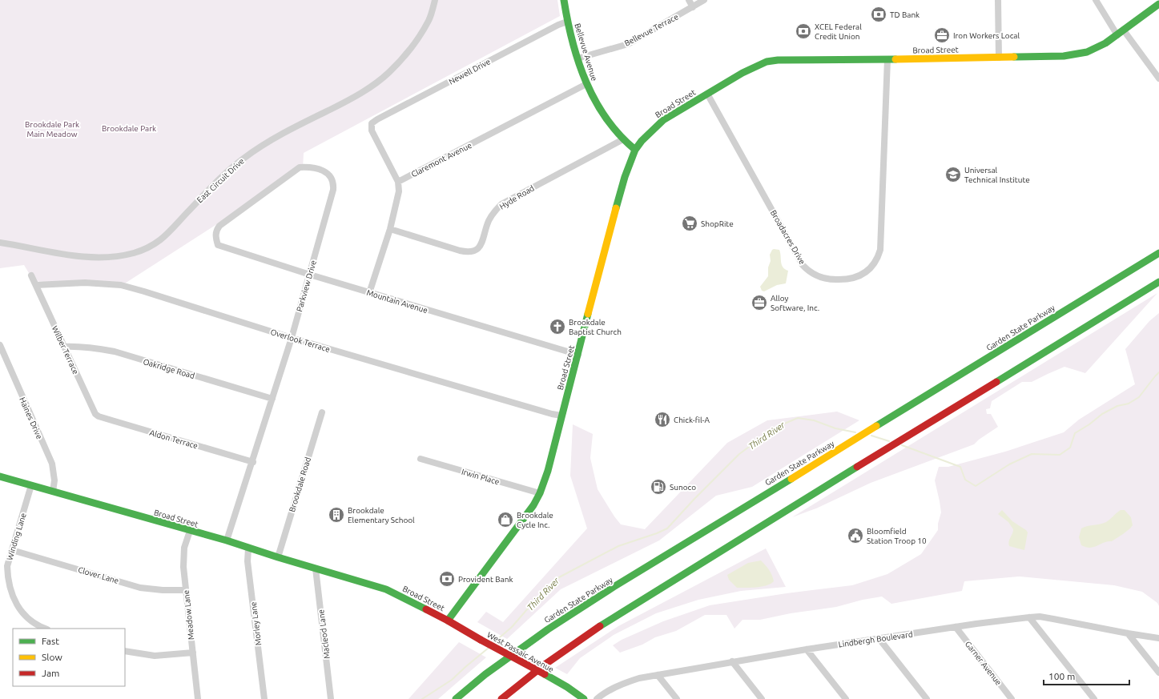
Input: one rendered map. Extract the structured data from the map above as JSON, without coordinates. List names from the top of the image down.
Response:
{
  "streets": {
    "main road": [
      "Broad Street",
      "Bellevue Avenue",
      "Garden State Parkway",
      "West Passaic Avenue"
    ],
    "street": [
      "Bellevue Terrace",
      "Newell Drive",
      "Claremont Avenue",
      "East Circuit Drive",
      "Hyde Road",
      "Broadacres Drive",
      "Parkview Drive",
      "Mountain Avenue",
      "Overlook Terrace",
      "Wilber Terrace",
      "Oakridge Road",
      "Haines Drive",
      "Aldon Terrace",
      "Irwin Place",
      "Brookdale Road",
      "Winding Lane",
      "Clover Lane",
      "Meadow Lane",
      "Morley Lane",
      "Macleod Lane",
      "Lindbergh Boulevard",
      "Garner Avenue"
    ]
  },
  "crossings": [
    ["Bellevue Terrace", "Bellevue Avenue"],
    ["Broad Street", "Bellevue Avenue"],
    ["Broad Street", "Broadacres Drive"],
    ["Broad Street", "Parkview Drive"],
    ["Broad Street", "Mountain Avenue"],
    ["Broad Street", "Overlook Terrace"],
    ["Broad Street", "Haines Drive"],
    ["Broad Street", "Irwin Place"],
    ["Broad Street", "Brookdale Road"],
    ["Broad Street", "Winding Lane"],
    ["Broad Street", "Meadow Lane"],
    ["Broad Street", "Morley Lane"],
    ["Broad Street", "Macleod Lane"],
    ["Broad Street", "West Passaic Avenue"],
    ["Bellevue Avenue", "Newell Drive"],
    ["Bellevue Avenue", "Claremont Avenue"],
    ["Bellevue Avenue", "Hyde Road"],
    ["Newell Drive", "Claremont Avenue"],
    ["Parkview Drive", "Mountain Avenue"],
    ["Parkview Drive", "Overlook Terrace"],
    ["Parkview Drive", "Oakridge Road"],
    ["Parkview Drive", "Aldon Terrace"],
    ["Overlook Terrace", "Wilber Terrace"],
    ["Wilber Terrace", "Oakridge Road"],
    ["Wilber Terrace", "Aldon Terrace"],
    ["Winding Lane", "Clover Lane"],
    ["Clover Lane", "Meadow Lane"],
    ["Lindbergh Boulevard", "Garner Avenue"]
  ],
  "water": ["Third River"],
  "parks": ["Brookdale Park Main Meadow", "Brookdale Park"],
  "places": {
    "bank": ["TD Bank", "XCEL Federal Credit Union", "Provident Bank"],
    "office": ["Iron Workers Local", "Alloy Software, Inc."],
    "school or university": ["Universal Technical Institute"],
    "supermarket": ["ShopRite"],
    "church": ["Brookdale Baptist Church"],
    "restaurant": ["Chick-fil-A"],
    "fuel station": ["Sunoco"],
    "building": ["Brookdale Elementary School"],
    "shop": ["Brookdale Cycle Inc."],
    "public building": ["Bloomfield Station Troop 10"]
  },
  "legend": ["Fast", "Slow", "Jam"],
  "scale_bar": "100 m"
}
